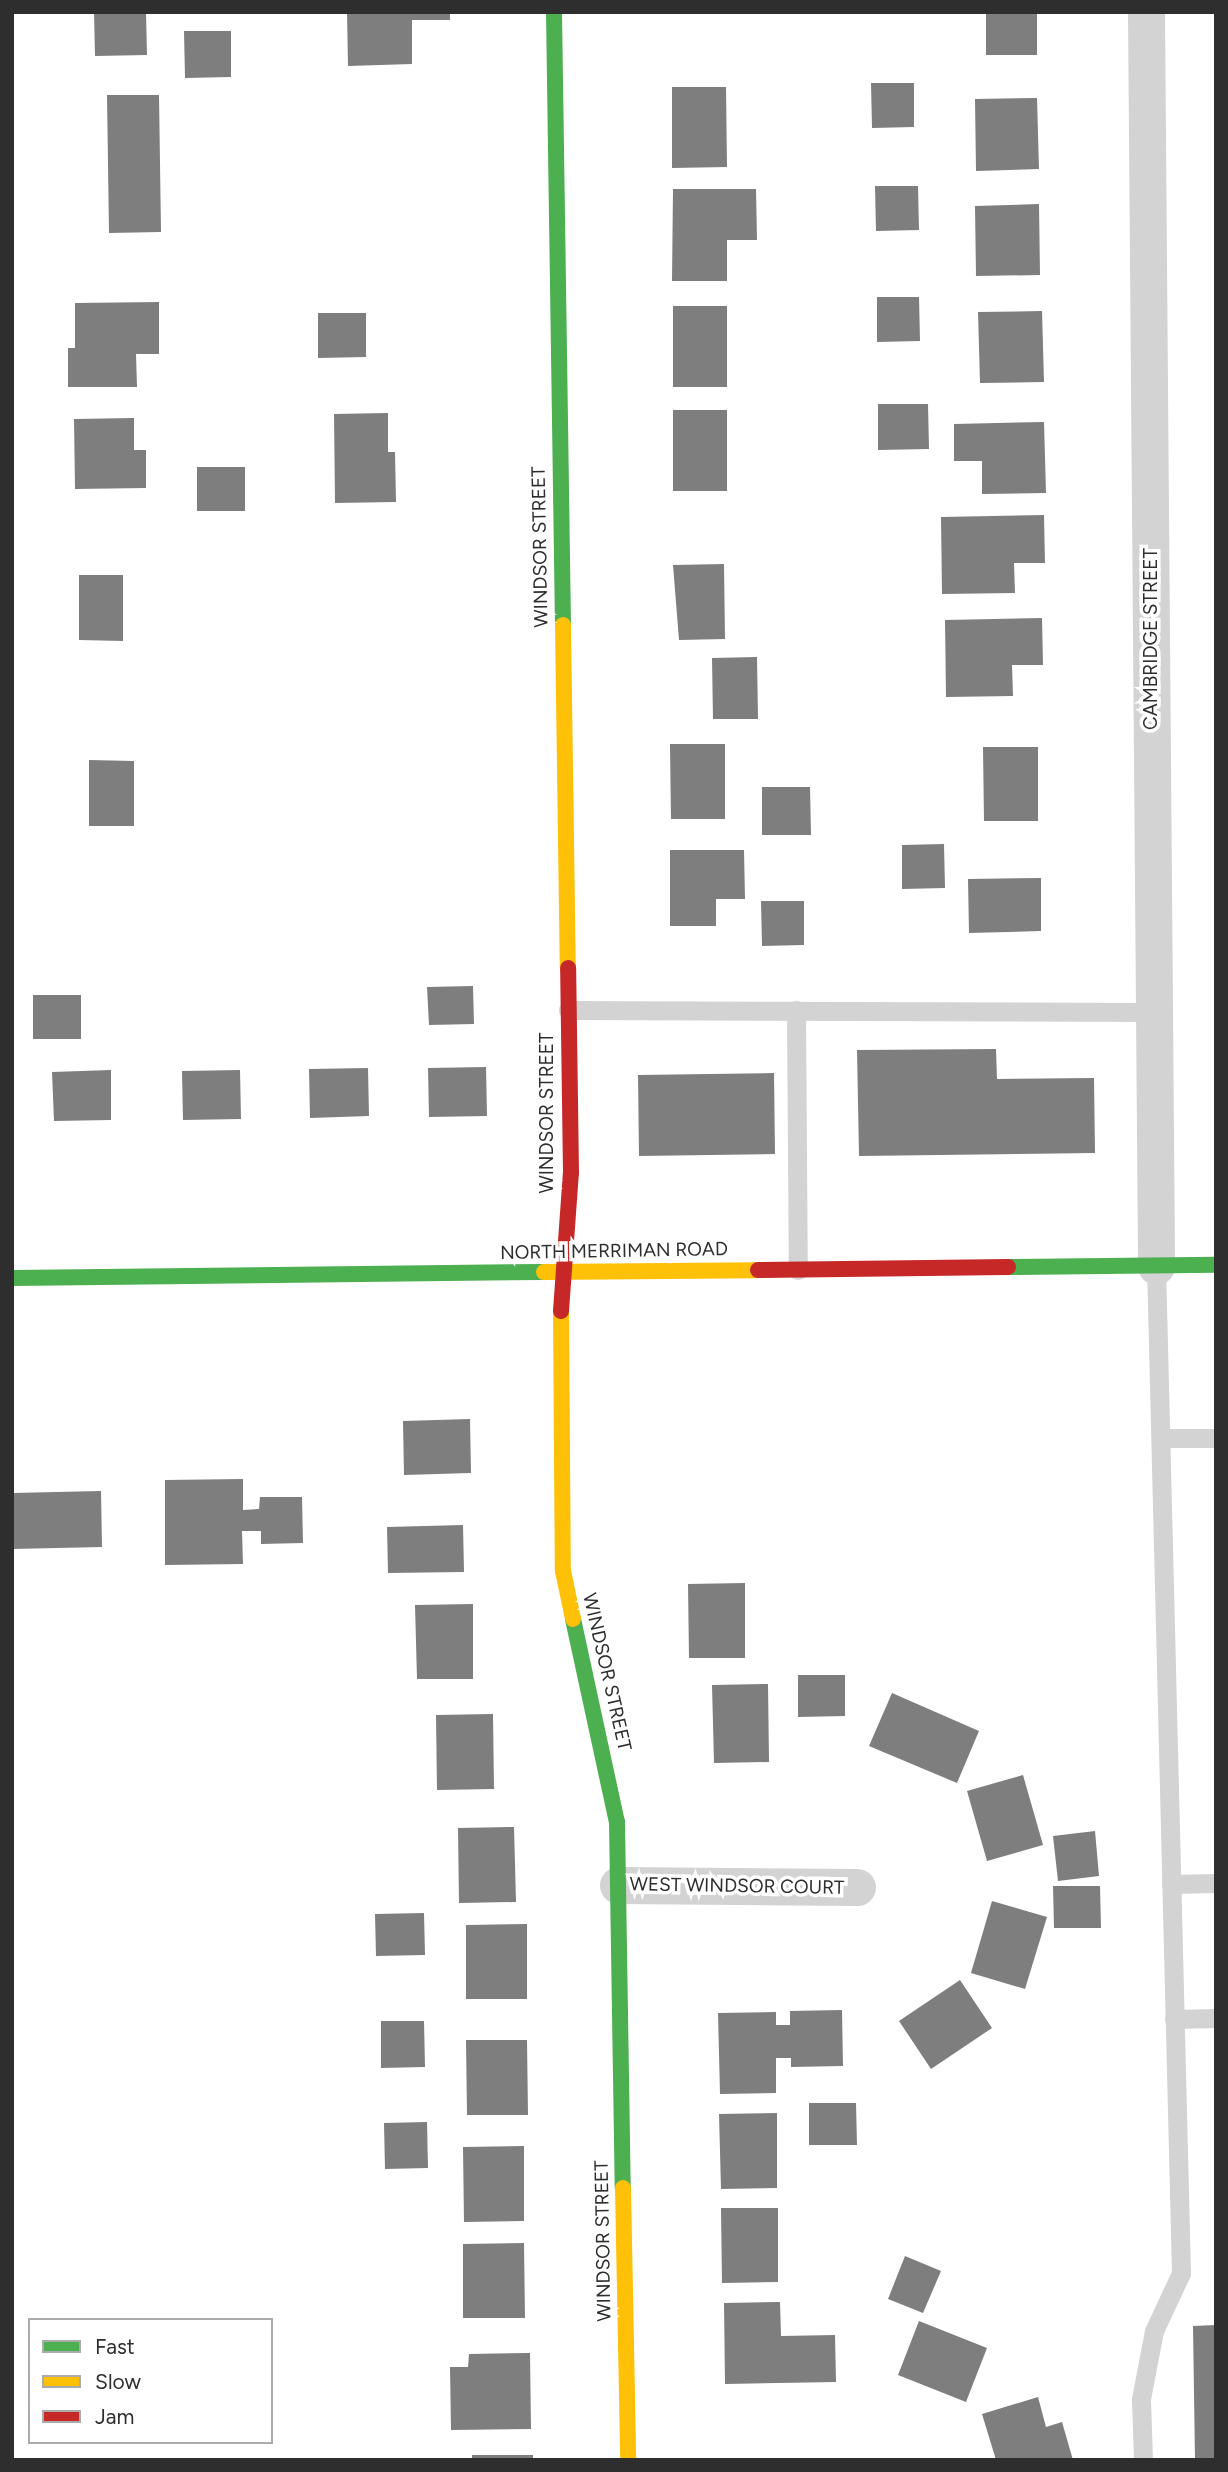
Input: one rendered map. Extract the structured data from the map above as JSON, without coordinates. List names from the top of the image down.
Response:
{
  "streets": {
    "street": [
      "WINDSOR STREET",
      "CAMBRIDGE STREET",
      "NORTH MERRIMAN ROAD",
      "WEST WINDSOR COURT"
    ]
  },
  "crossings": [
    ["WINDSOR STREET", "NORTH MERRIMAN ROAD"],
    ["WINDSOR STREET", "WEST WINDSOR COURT"],
    ["CAMBRIDGE STREET", "NORTH MERRIMAN ROAD"]
  ],
  "legend": ["Fast", "Slow", "Jam"]
}
